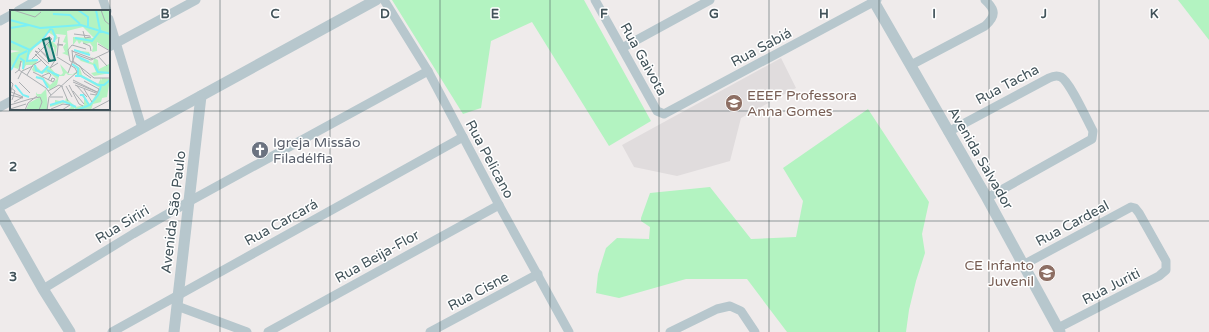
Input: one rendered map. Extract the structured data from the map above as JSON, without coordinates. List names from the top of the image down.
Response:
{
  "streets": {
    "street": [
      "Rua Sabiá",
      "Rua Gaivota",
      "Rua Tacha",
      "Avenida Salvador",
      "Rua Pelicano",
      "Avenida São Paulo",
      "Rua Carcará",
      "Rua Cardeal",
      "Rua Siriri",
      "Rua Beija-Flor",
      "Rua Juriti",
      "Rua Cisne"
    ]
  },
  "crossings": [
    ["Rua Sabiá", "Rua Gaivota"],
    ["Rua Sabiá", "Avenida Salvador"],
    ["Rua Tacha", "Avenida Salvador"],
    ["Avenida Salvador", "Rua Cardeal"],
    ["Avenida Salvador", "Rua Juriti"],
    ["Rua Pelicano", "Rua Carcará"],
    ["Rua Pelicano", "Rua Siriri"],
    ["Rua Pelicano", "Rua Beija-Flor"],
    ["Rua Pelicano", "Rua Cisne"],
    ["Avenida São Paulo", "Rua Carcará"],
    ["Avenida São Paulo", "Rua Siriri"],
    ["Rua Cardeal", "Rua Juriti"]
  ],
  "places": {
    "school or university": ["EEEF Professora Anna Gomes", "CE Infanto Juvenil"],
    "church": ["Igreja Missão Filadélfia"]
  },
  "grid": {
    "columns": [
      "B",
      "C",
      "D",
      "E",
      "F",
      "G",
      "H",
      "I",
      "J",
      "K"
    ],
    "rows": ["2", "3"]
  }
}
